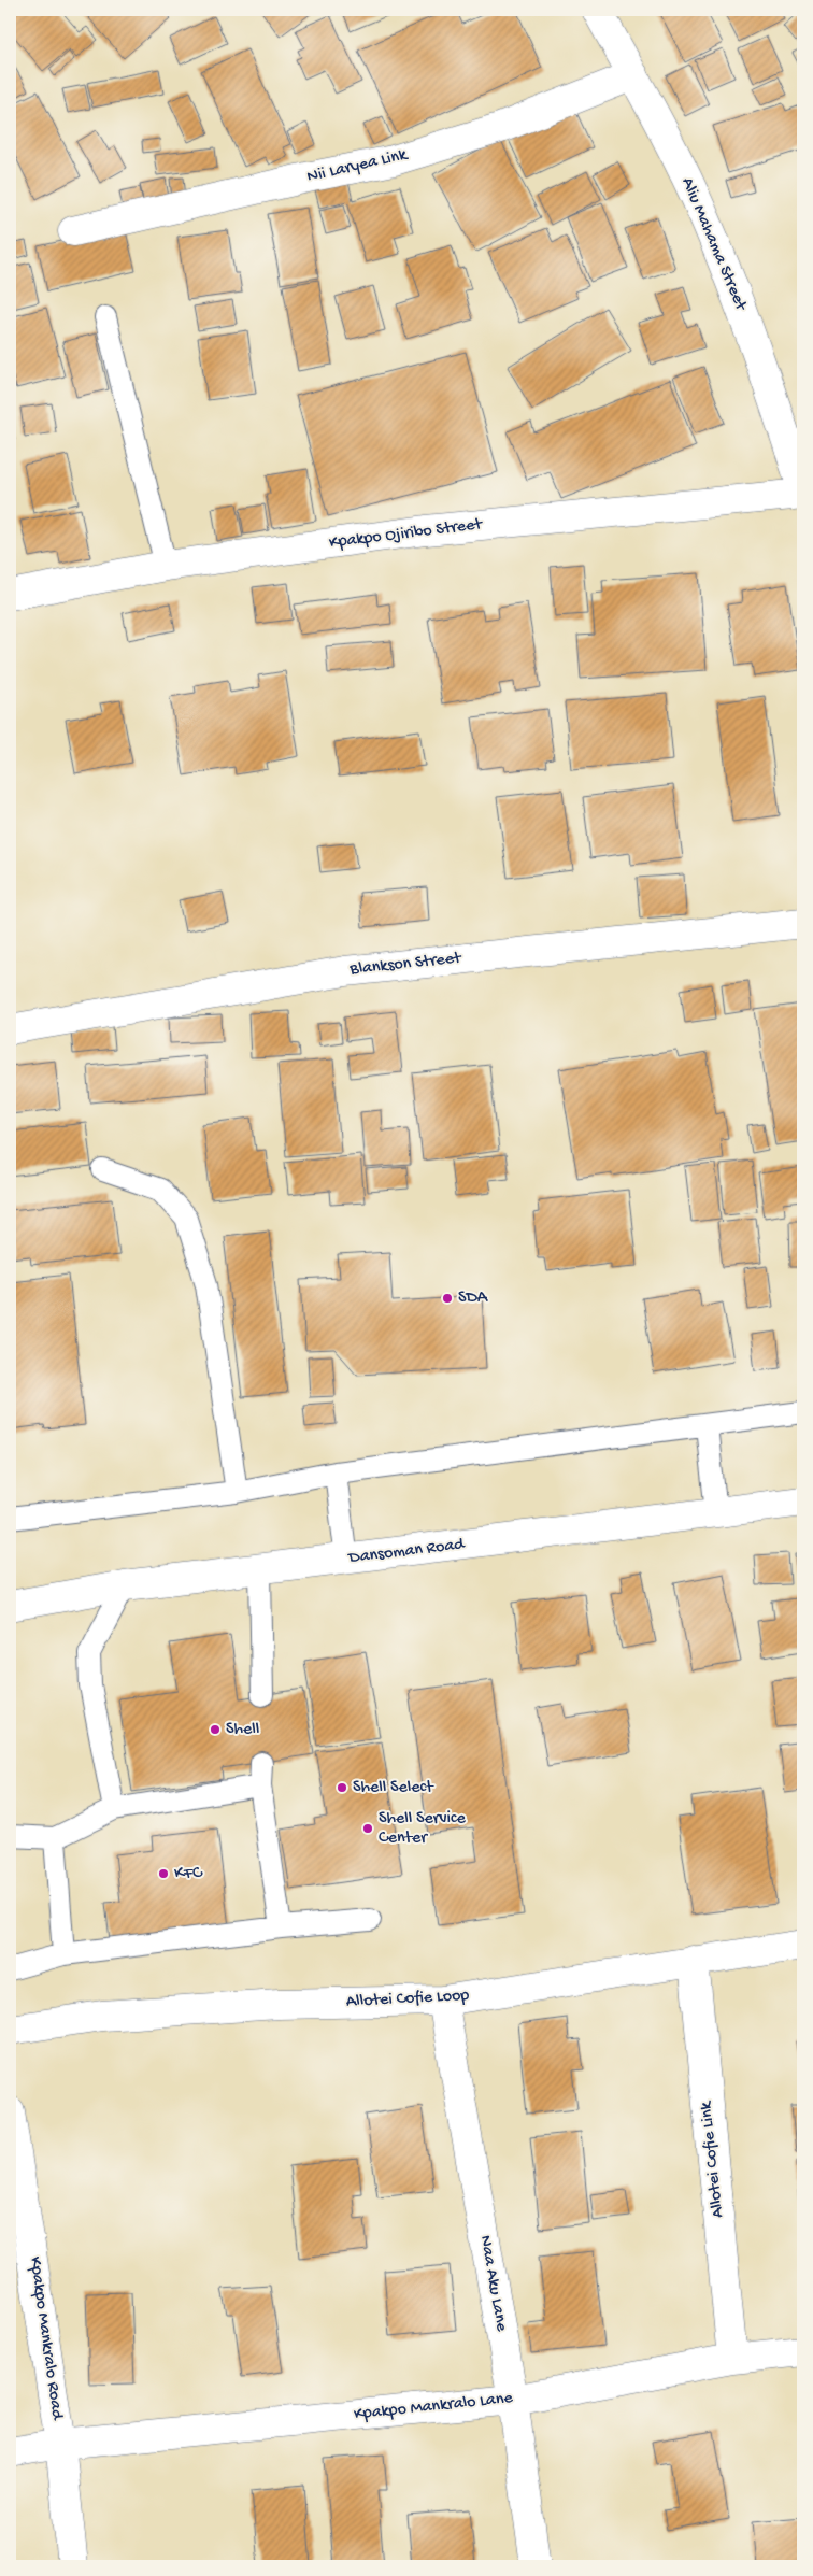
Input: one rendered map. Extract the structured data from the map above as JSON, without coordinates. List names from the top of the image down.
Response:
{
  "streets": {
    "street": [
      "Nii Laryea Link",
      "Aliu Mahama Street",
      "Kpakpo Ojiribo Street",
      "Blankson Street",
      "Dansoman Road",
      "Allotei Cofie Loop",
      "Allotei Cofie Link",
      "Naa Aku Lane",
      "Kpakpo Mankralo Road",
      "Kpakpo Mankralo Lane"
    ]
  },
  "crossings": [
    ["Nii Laryea Link", "Aliu Mahama Street"],
    ["Aliu Mahama Street", "Kpakpo Ojiribo Street"],
    ["Allotei Cofie Loop", "Allotei Cofie Link"],
    ["Allotei Cofie Loop", "Naa Aku Lane"],
    ["Allotei Cofie Link", "Kpakpo Mankralo Lane"],
    ["Naa Aku Lane", "Kpakpo Mankralo Lane"],
    ["Kpakpo Mankralo Road", "Kpakpo Mankralo Lane"]
  ],
  "places": [
    "SDA",
    "Shell",
    "Shell Select",
    "Shell Service Center",
    "KFC"
  ]
}
